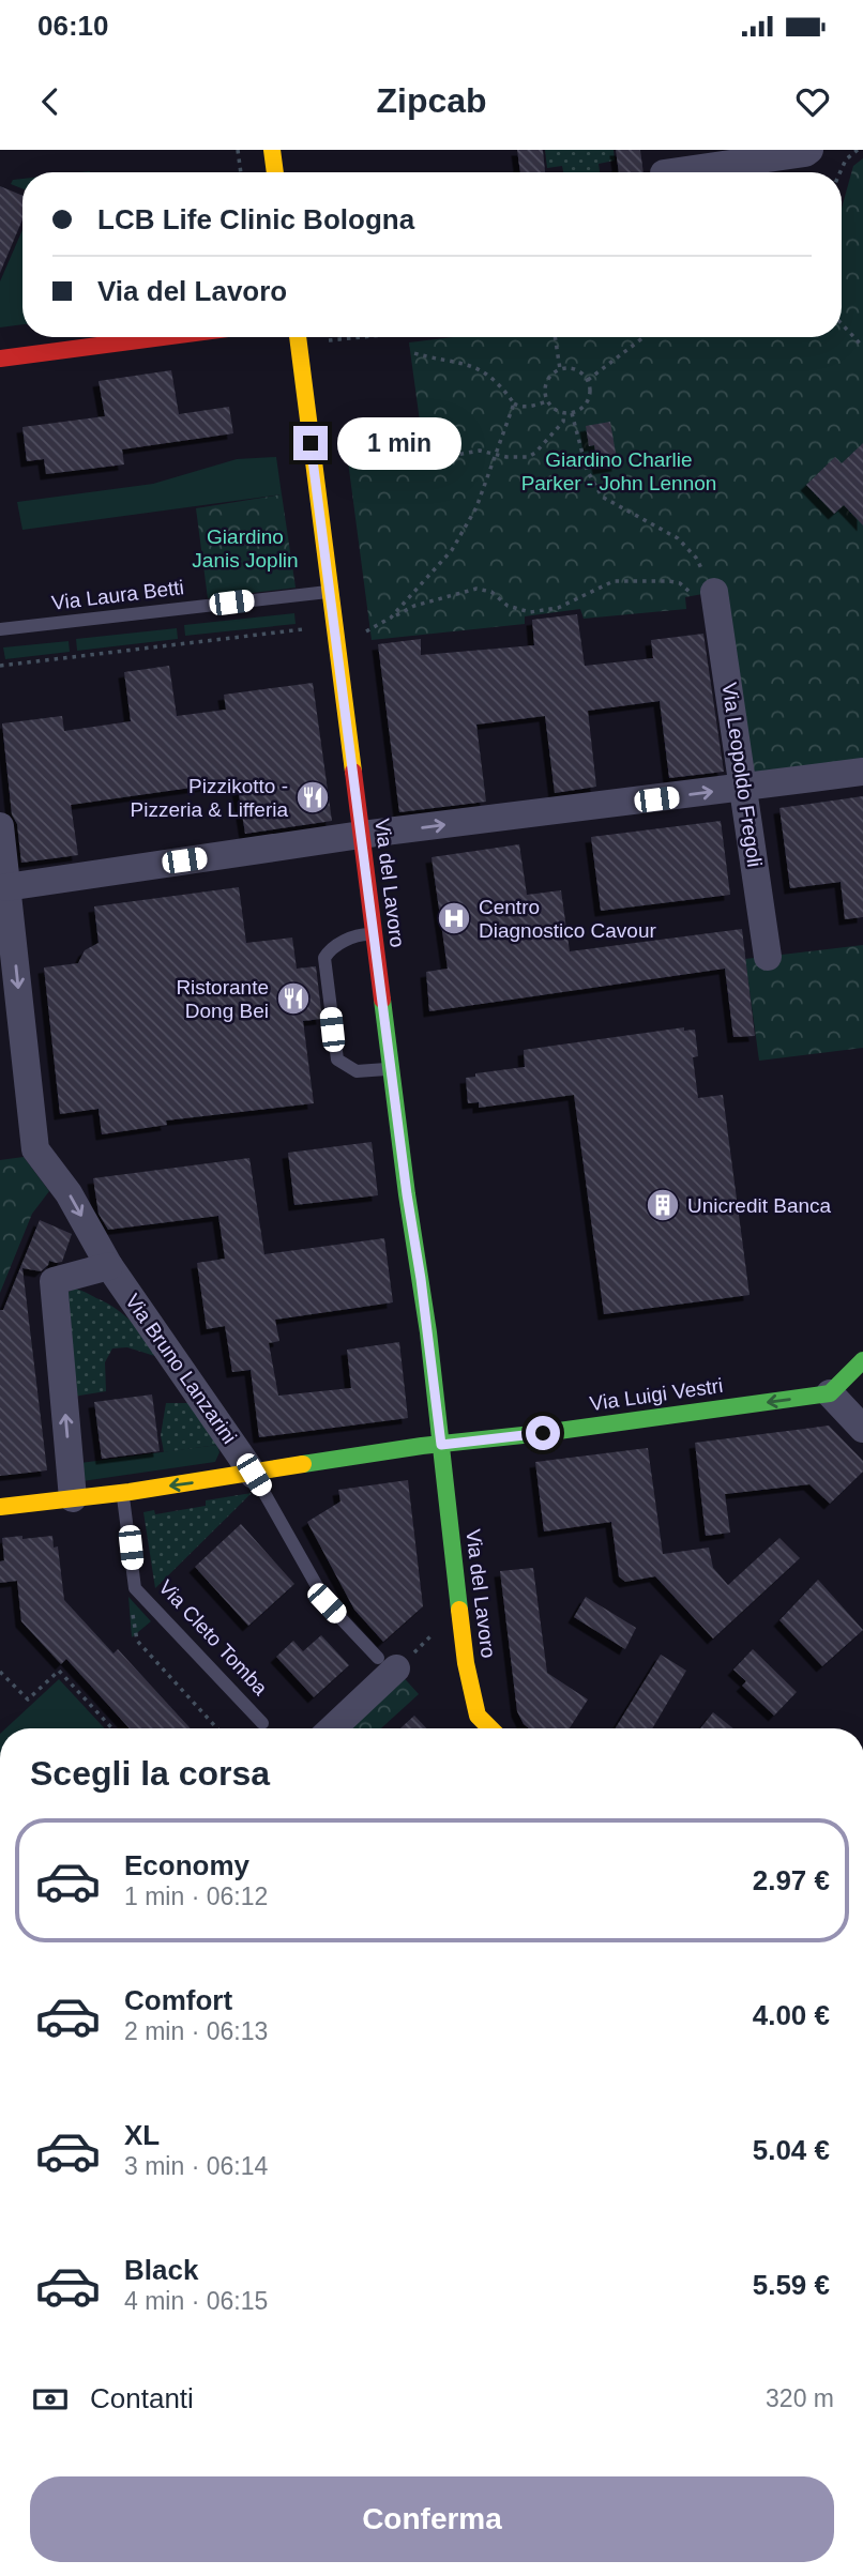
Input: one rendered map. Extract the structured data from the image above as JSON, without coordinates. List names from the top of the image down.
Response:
{
  "streets": {
    "street": [
      "Via Leopoldo Fregoli",
      "Via del Lavoro",
      "Via Bruno Lanzarini",
      "Via Luigi Vestri"
    ],
    "lane": ["Via Laura Betti", "Via Cleto Tomba"]
  },
  "crossings": [
    ["Via Laura Betti", "Via del Lavoro"],
    ["Via del Lavoro", "Via Luigi Vestri"]
  ],
  "one_way": ["Via Bruno Lanzarini", "Via Luigi Vestri"],
  "parks": ["Giardino Charlie Parker - John Lennon", "Giardino Janis Joplin"],
  "places": {
    "restaurant": ["Pizzikotto - Pizzeria & Lifferia", "Ristorante Dong Bei"],
    "hospital": ["Centro Diagnostico Cavour"],
    "building": ["Unicredit Banca"]
  },
  "page": {
    "status": "06:10",
    "header": "Zipcab",
    "banner": ["LCB Life Clinic Bologna", "Via del Lavoro"],
    "bubble": "1 min",
    "heading": "Scegli la corsa",
    "list": [
      {
        "name": "Economy",
        "note": "1 min · 06:12",
        "value": "2.97 €"
      },
      {
        "name": "Comfort",
        "note": "2 min · 06:13",
        "value": "4.00 €"
      },
      {
        "name": "XL",
        "note": "3 min · 06:14",
        "value": "5.04 €"
      },
      {
        "name": "Black",
        "note": "4 min · 06:15",
        "value": "5.59 €"
      }
    ],
    "pay": ["Contanti", "320 m"],
    "buttons": "Conferma"
  }
}
